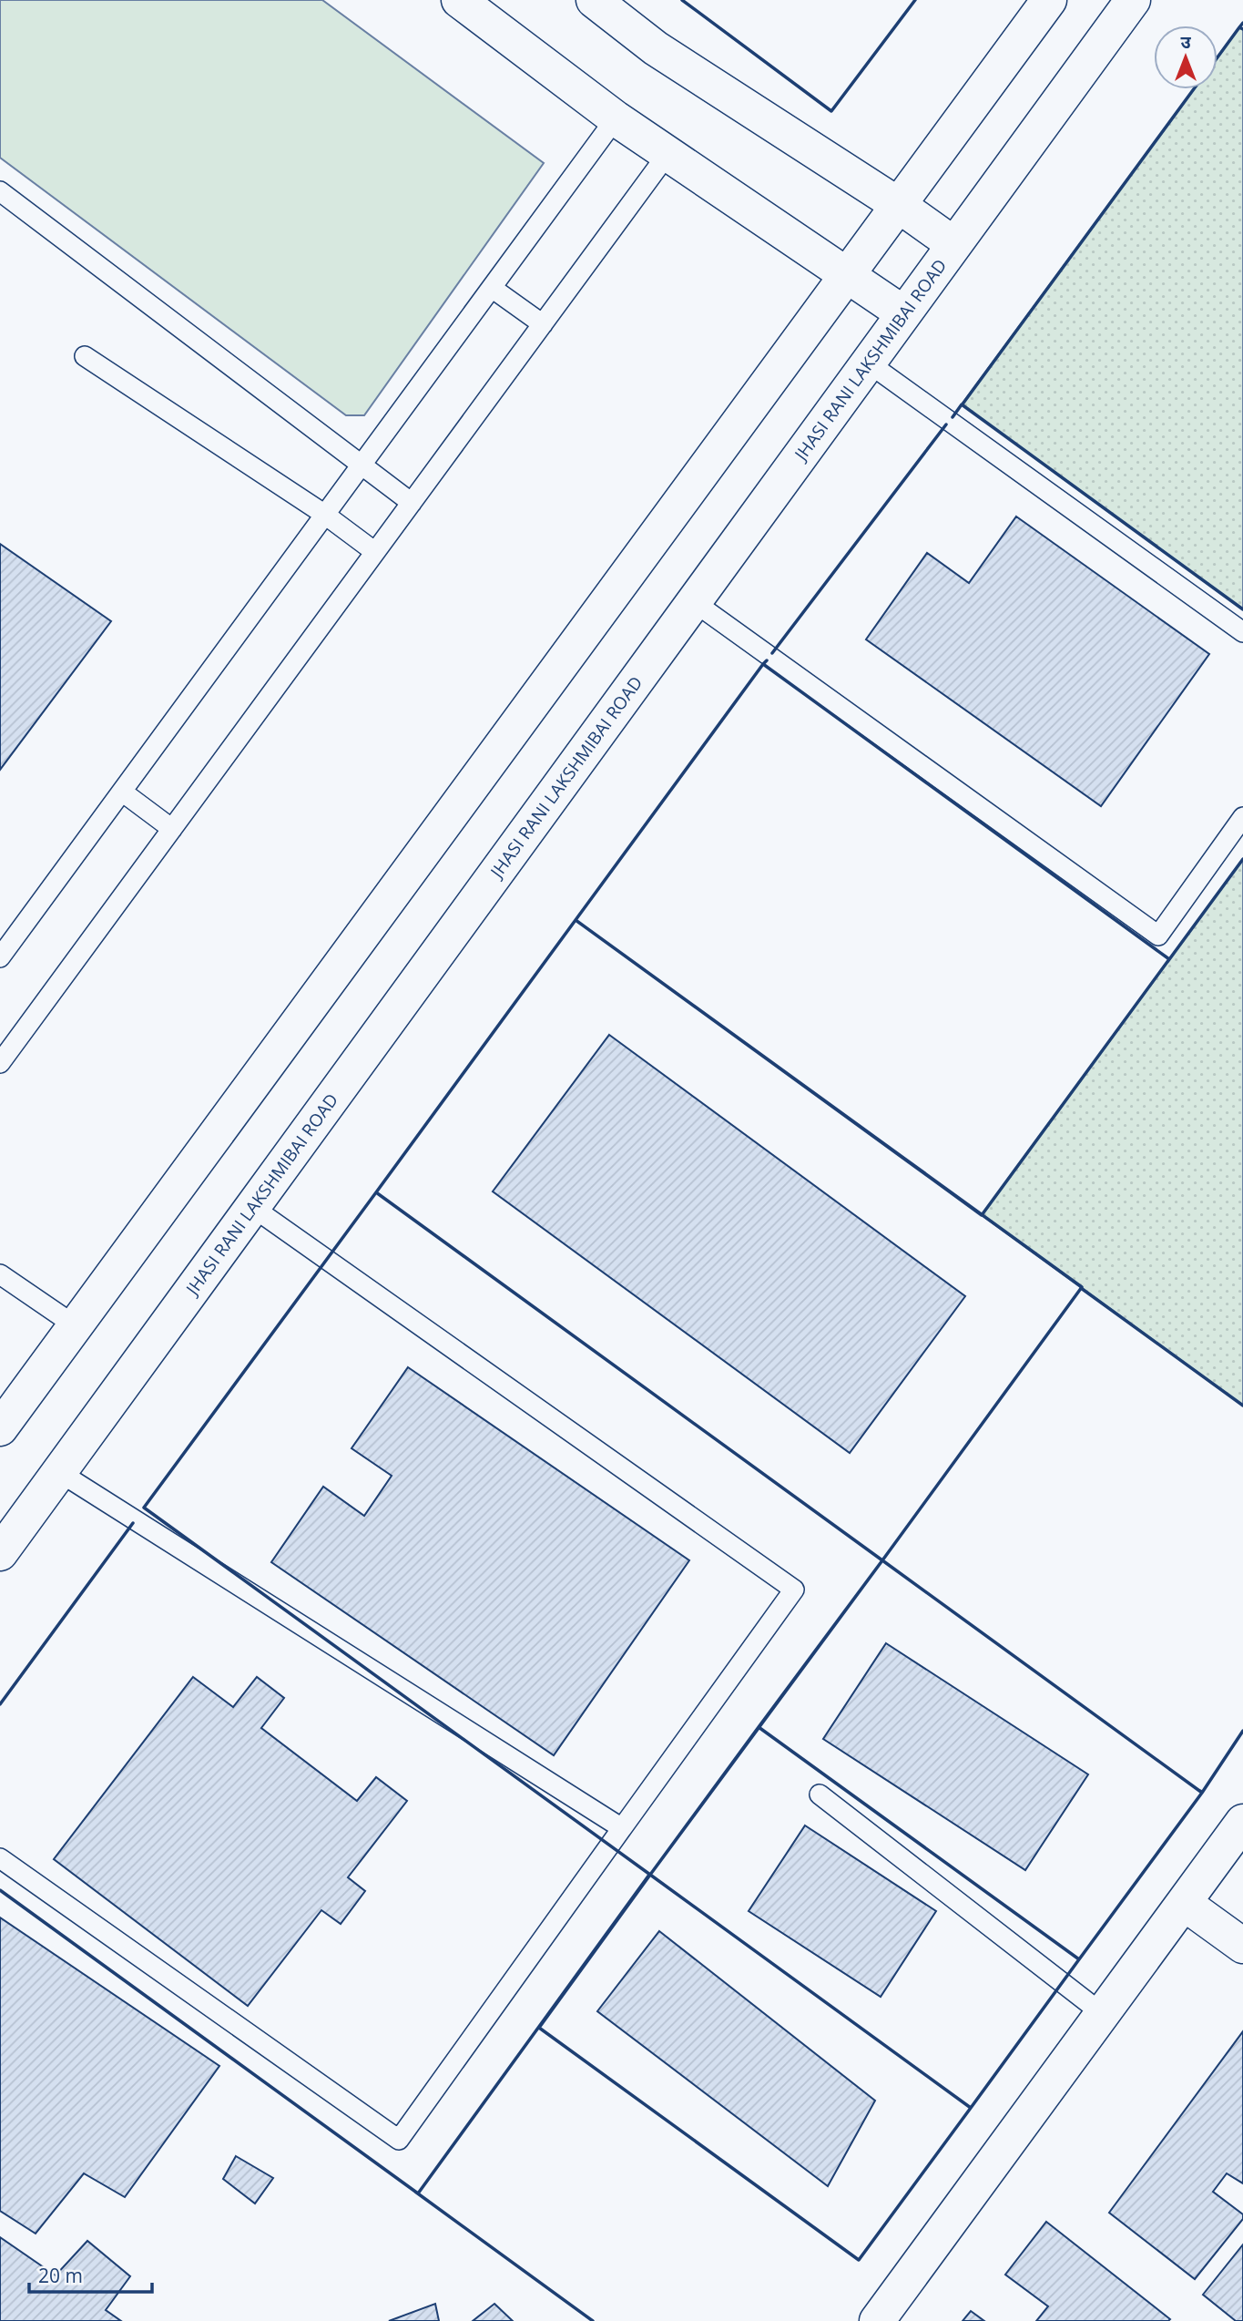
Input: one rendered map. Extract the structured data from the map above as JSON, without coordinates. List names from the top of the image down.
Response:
{
  "streets": {
    "main road": ["JHASI RANI LAKSHMIBAI ROAD"]
  },
  "scale_bar": "20 m",
  "north": "top"
}
